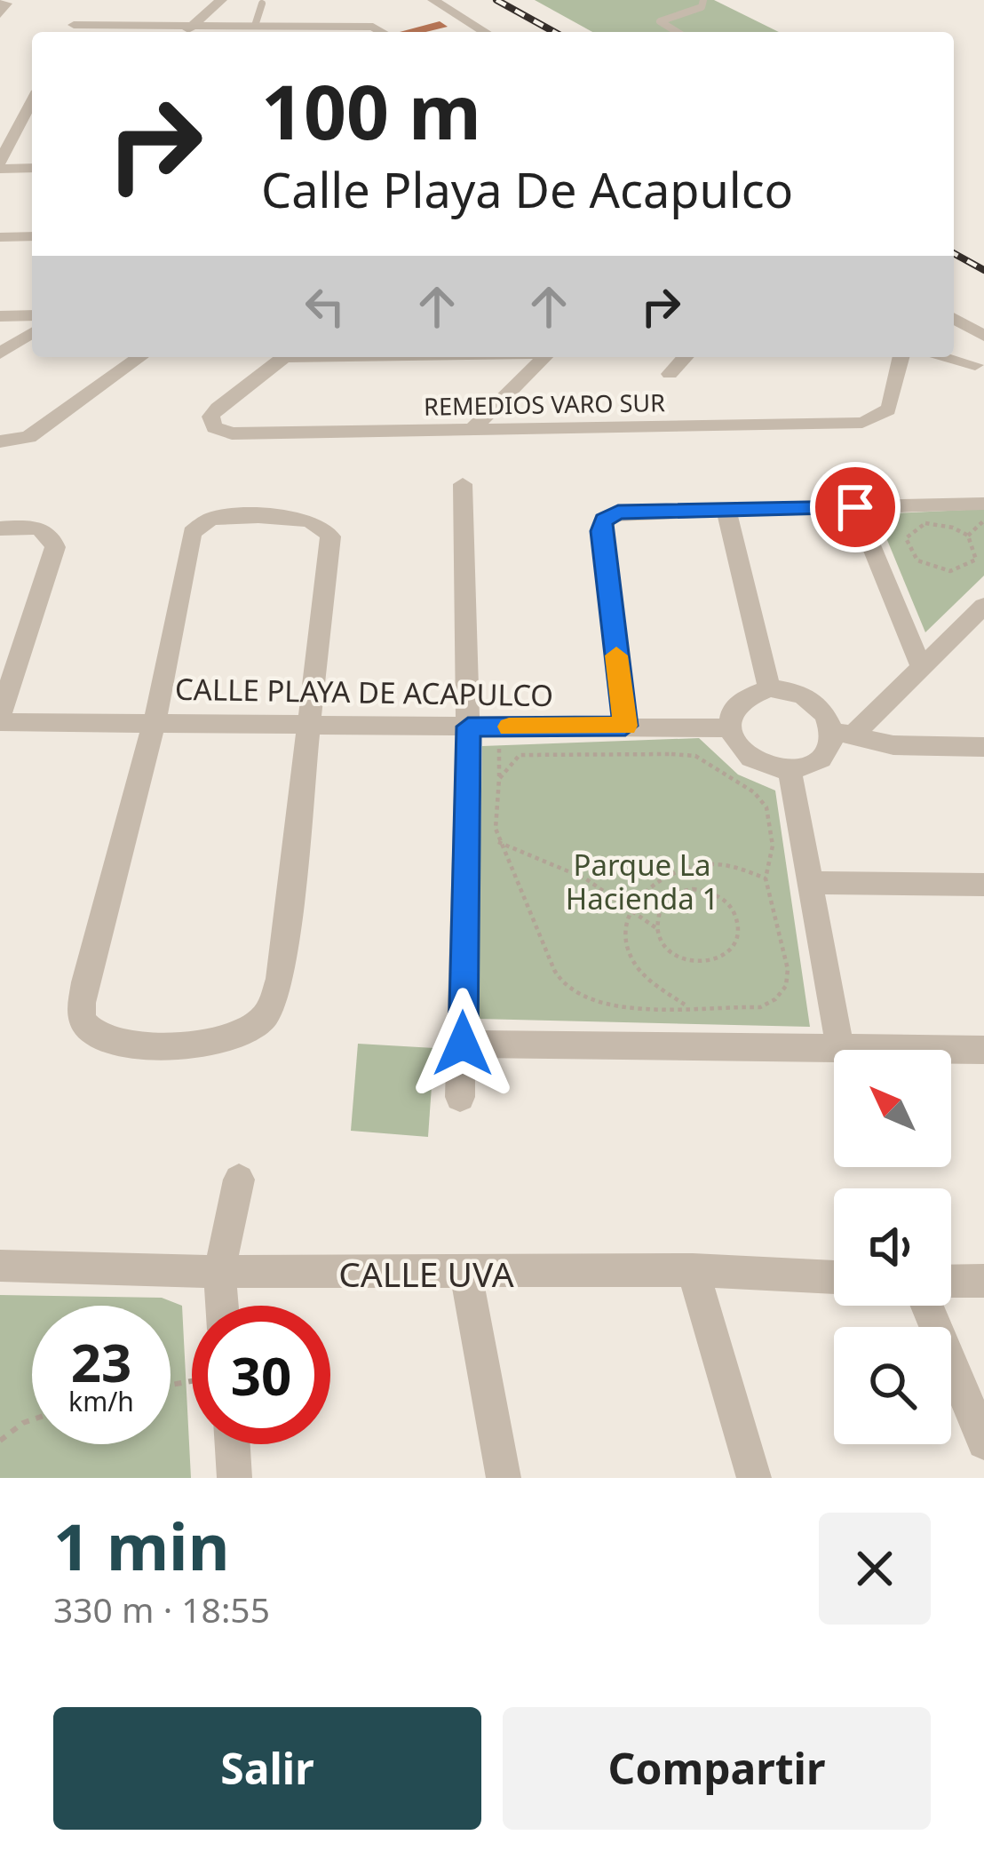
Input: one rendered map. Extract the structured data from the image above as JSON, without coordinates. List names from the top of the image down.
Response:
{
  "streets": {
    "street": ["REMEDIOS VARO SUR", "CALLE PLAYA DE ACAPULCO", "CALLE UVA"]
  },
  "parks": ["Parque La Hacienda 1"],
  "north": "top left",
  "page": {
    "turn": ["100 m", "Calle Playa De Acapulco"],
    "speed": "23 km/h",
    "limit": "30",
    "heading": ["1 min", "330 m · 18:55"],
    "buttons": ["Salir", "Compartir"]
  }
}
